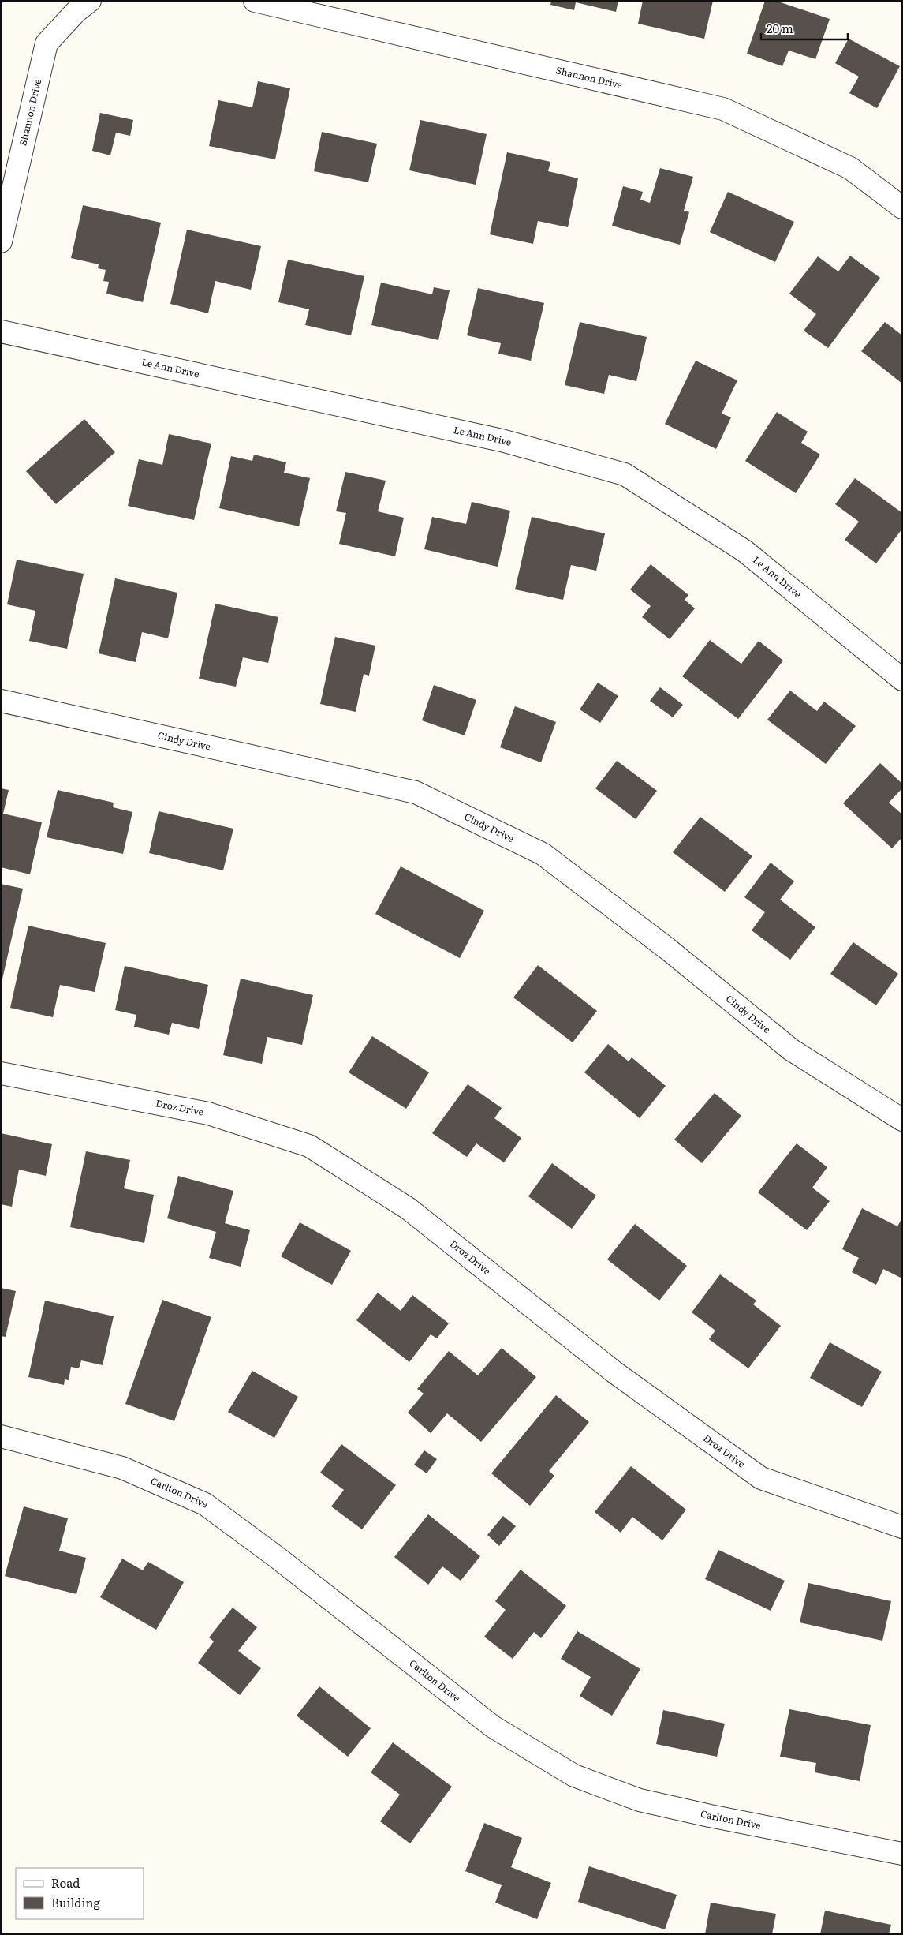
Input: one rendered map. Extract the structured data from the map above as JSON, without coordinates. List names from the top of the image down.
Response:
{
  "streets": {
    "street": [
      "Shannon Drive",
      "Le Ann Drive",
      "Cindy Drive",
      "Droz Drive",
      "Carlton Drive"
    ]
  },
  "legend": ["Road", "Building"],
  "scale_bar": "20 m"
}
